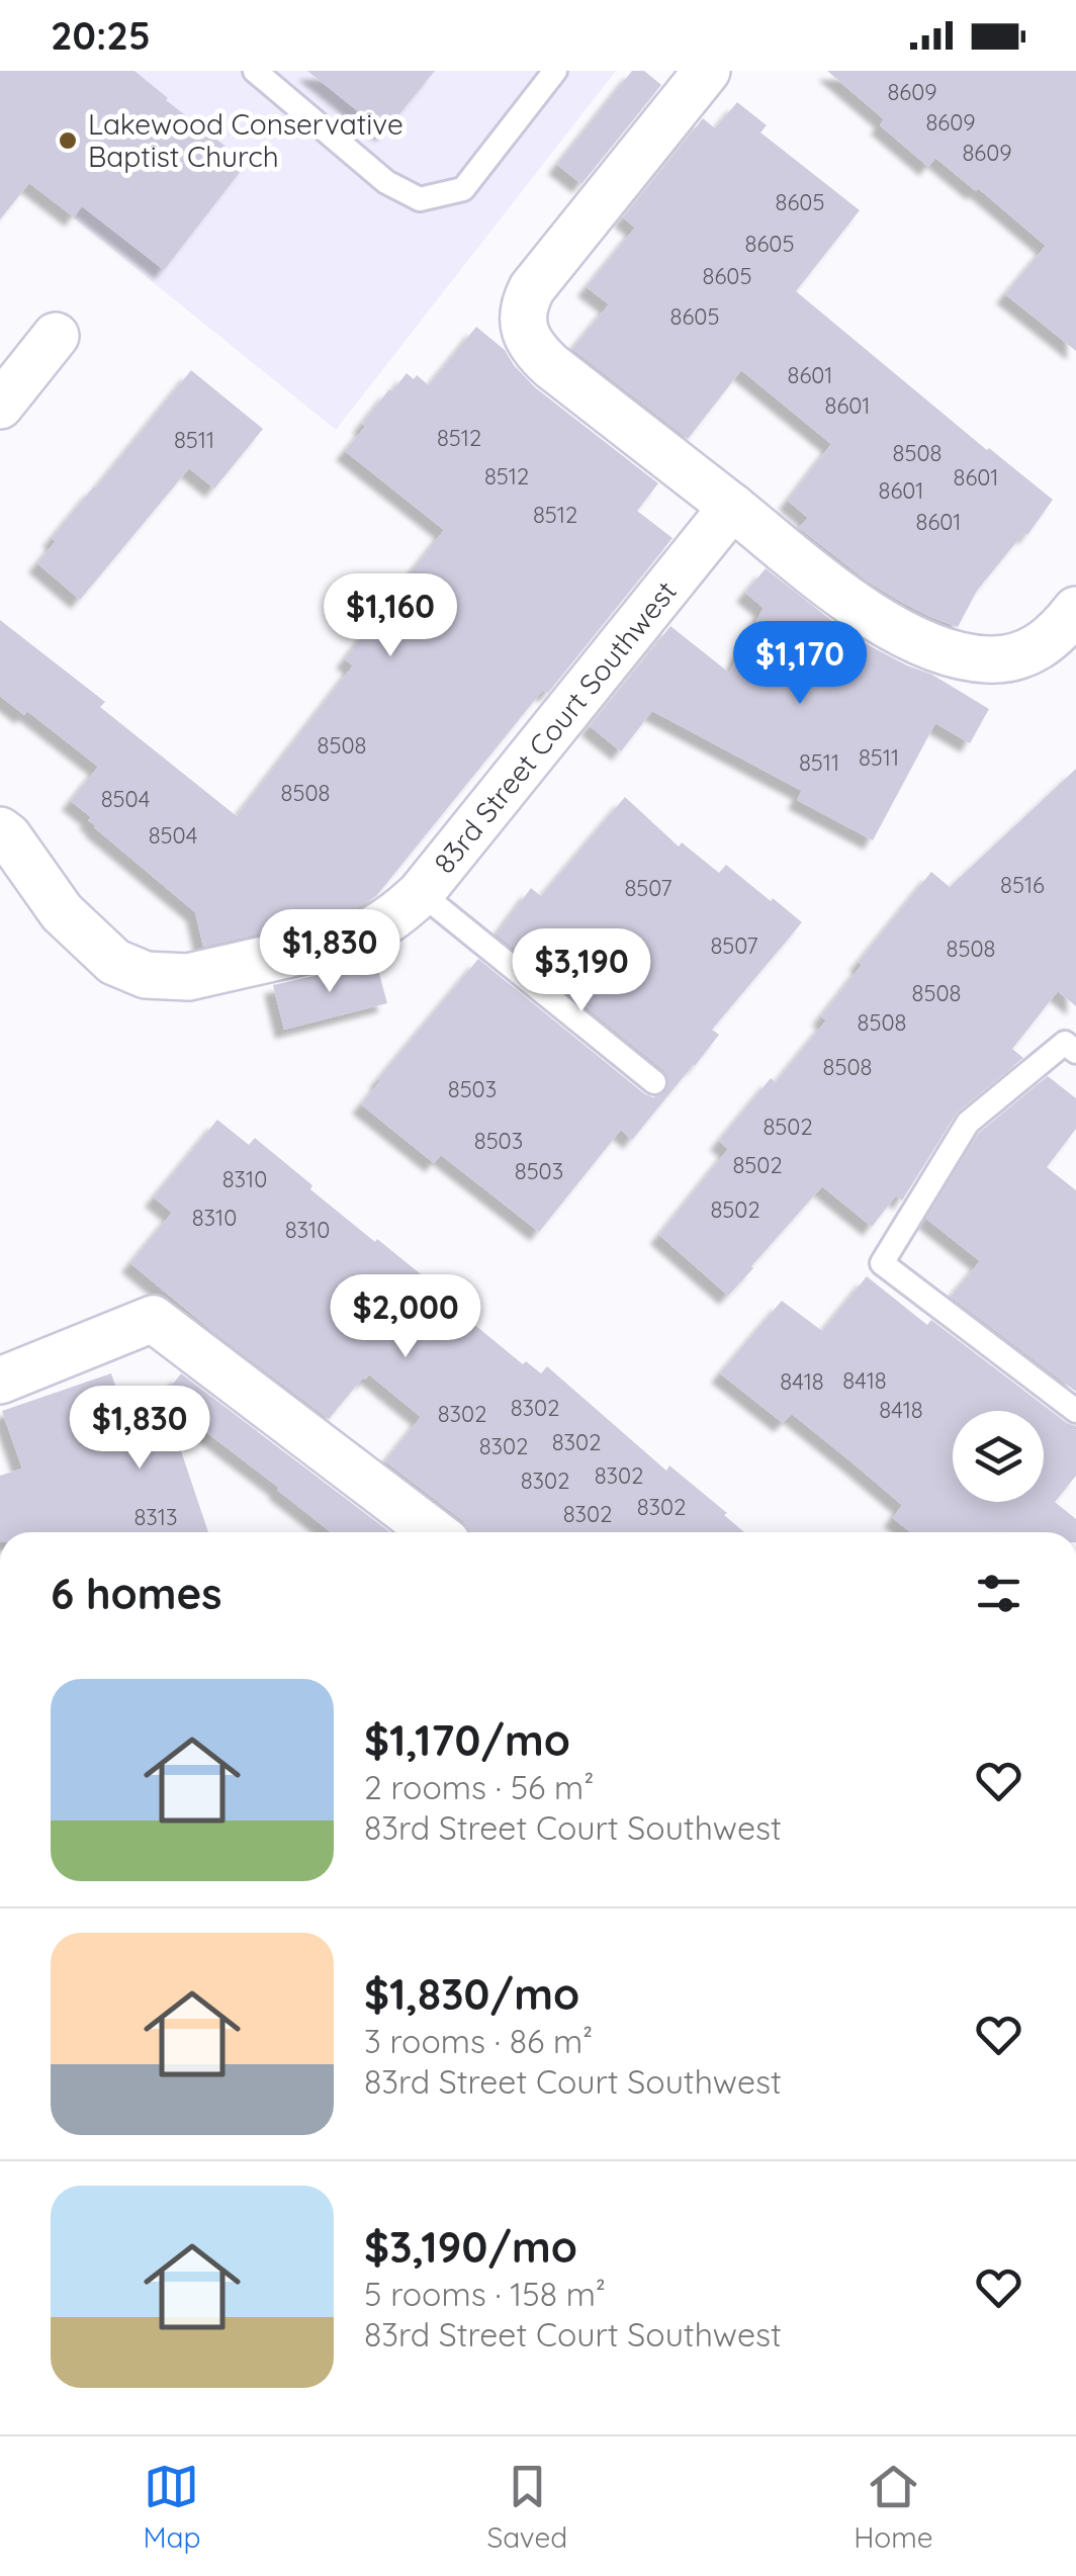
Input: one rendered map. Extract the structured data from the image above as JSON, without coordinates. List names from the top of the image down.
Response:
{
  "streets": {
    "street": ["83rd Street Court Southwest"]
  },
  "places": ["Lakewood Conservative Baptist Church"],
  "house_numbers": [
    "8609",
    "8609",
    "8609",
    "8605",
    "8605",
    "8605",
    "8605",
    "8601",
    "8601",
    "8512",
    "8511",
    "8508",
    "8512",
    "8601",
    "8601",
    "8512",
    "8601",
    "8508",
    "8511",
    "8511",
    "8508",
    "8504",
    "8504",
    "8516",
    "8507",
    "8507",
    "8508",
    "8508",
    "8508",
    "8508",
    "8503",
    "8502",
    "8503",
    "8502",
    "8503",
    "8310",
    "8502",
    "8310",
    "8310",
    "8418",
    "8418",
    "8302",
    "8418",
    "8302",
    "8302",
    "8302",
    "8302",
    "8302",
    "8302",
    "8302",
    "8313"
  ],
  "page": {
    "status": "20:25",
    "price": [
      "$1,160",
      "$1,170",
      "$1,830",
      "$3,190",
      "$2,000",
      "$1,830"
    ],
    "heading": "6 homes",
    "list": [
      {
        "name": "$1,170/mo",
        "note": "2 rooms · 56 m² · 83rd Street Court Southwest"
      },
      {
        "name": "$1,830/mo",
        "note": "3 rooms · 86 m² · 83rd Street Court Southwest"
      },
      {
        "name": "$3,190/mo",
        "note": "5 rooms · 158 m² · 83rd Street Court Southwest"
      }
    ],
    "tabs": ["Map", "Saved", "Home"]
  }
}
